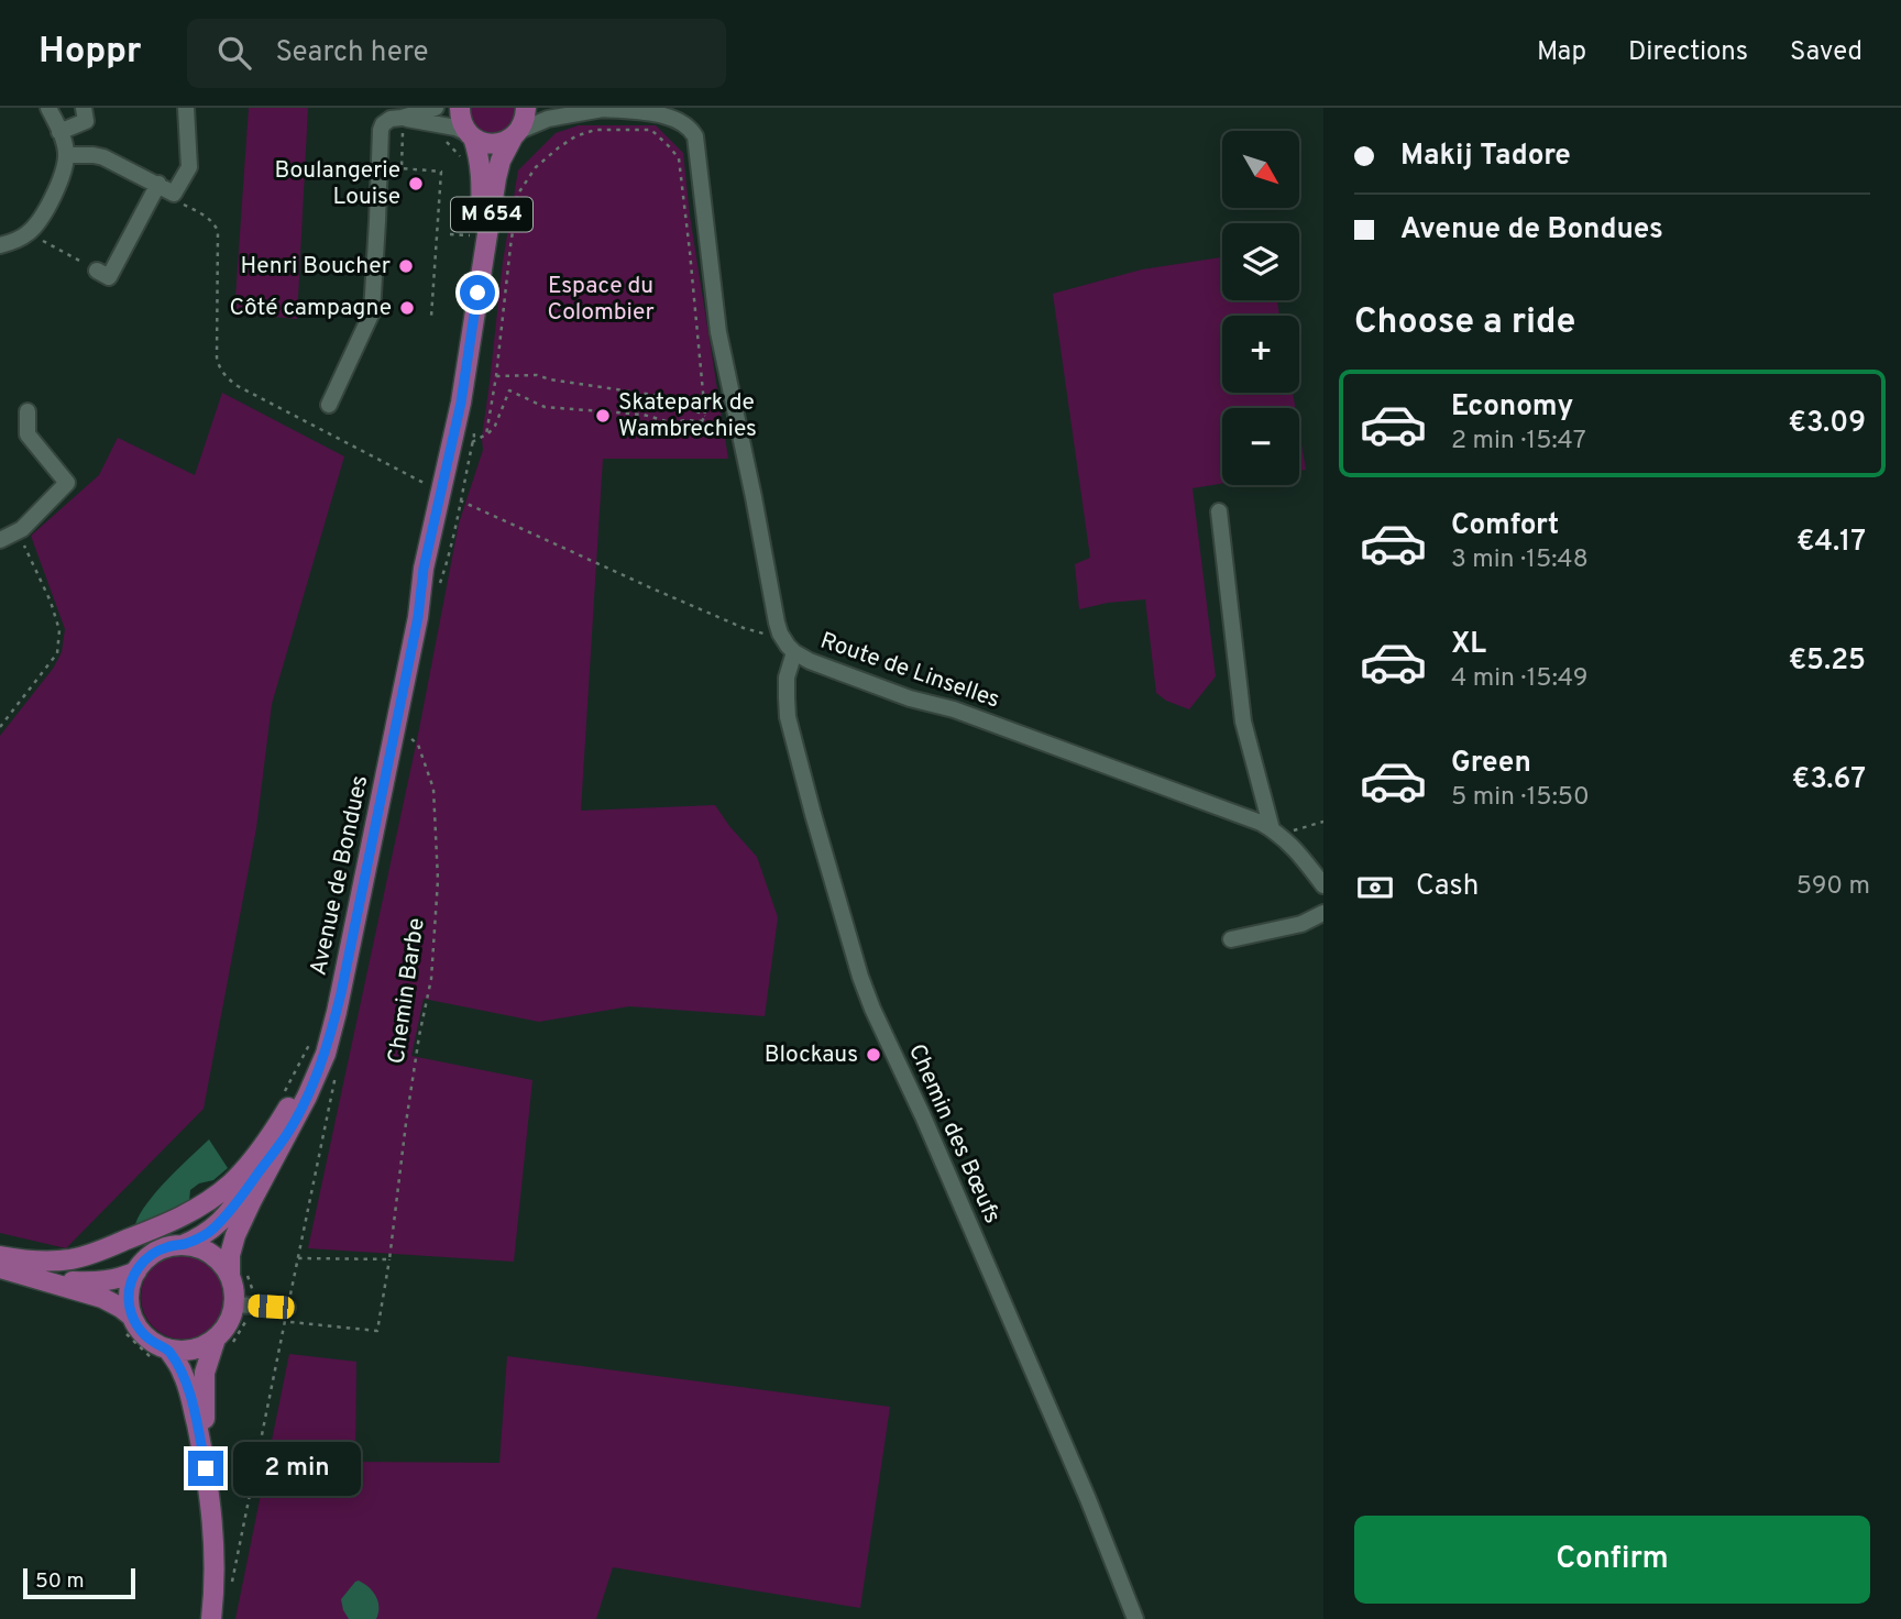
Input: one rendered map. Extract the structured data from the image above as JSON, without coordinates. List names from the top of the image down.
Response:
{
  "streets": {
    "main road": ["M 654", "Avenue de Bondues"],
    "street": ["Route de Linselles", "Chemin des Bœufs"],
    "path": ["Chemin Barbe"]
  },
  "crossings": [
    ["Route de Linselles", "Avenue de Bondues"],
    ["Route de Linselles", "Chemin des Bœufs"]
  ],
  "parks": ["Espace du Colombier"],
  "places": [
    "Boulangerie Louise",
    "Henri Boucher",
    "Côté campagne",
    "Skatepark de Wambrechies",
    "Blockaus"
  ],
  "scale_bar": "50 m",
  "north": "bottom right",
  "page": {
    "header": "Hoppr",
    "search": "Search here",
    "nav": ["Map", "Directions", "Saved"],
    "banner": ["Makij Tadore", "Avenue de Bondues"],
    "map_buttons": ["+", "−"],
    "heading": "Choose a ride",
    "list": [
      {
        "name": "Economy",
        "note": "2 min · 15:47",
        "value": "€3.09"
      },
      {
        "name": "Comfort",
        "note": "3 min · 15:48",
        "value": "€4.17"
      },
      {
        "name": "XL",
        "note": "4 min · 15:49",
        "value": "€5.25"
      },
      {
        "name": "Green",
        "note": "5 min · 15:50",
        "value": "€3.67"
      }
    ],
    "pay": ["Cash", "590 m"],
    "bubble": "2 min",
    "buttons": "Confirm",
    "scale": "50 m"
  }
}
